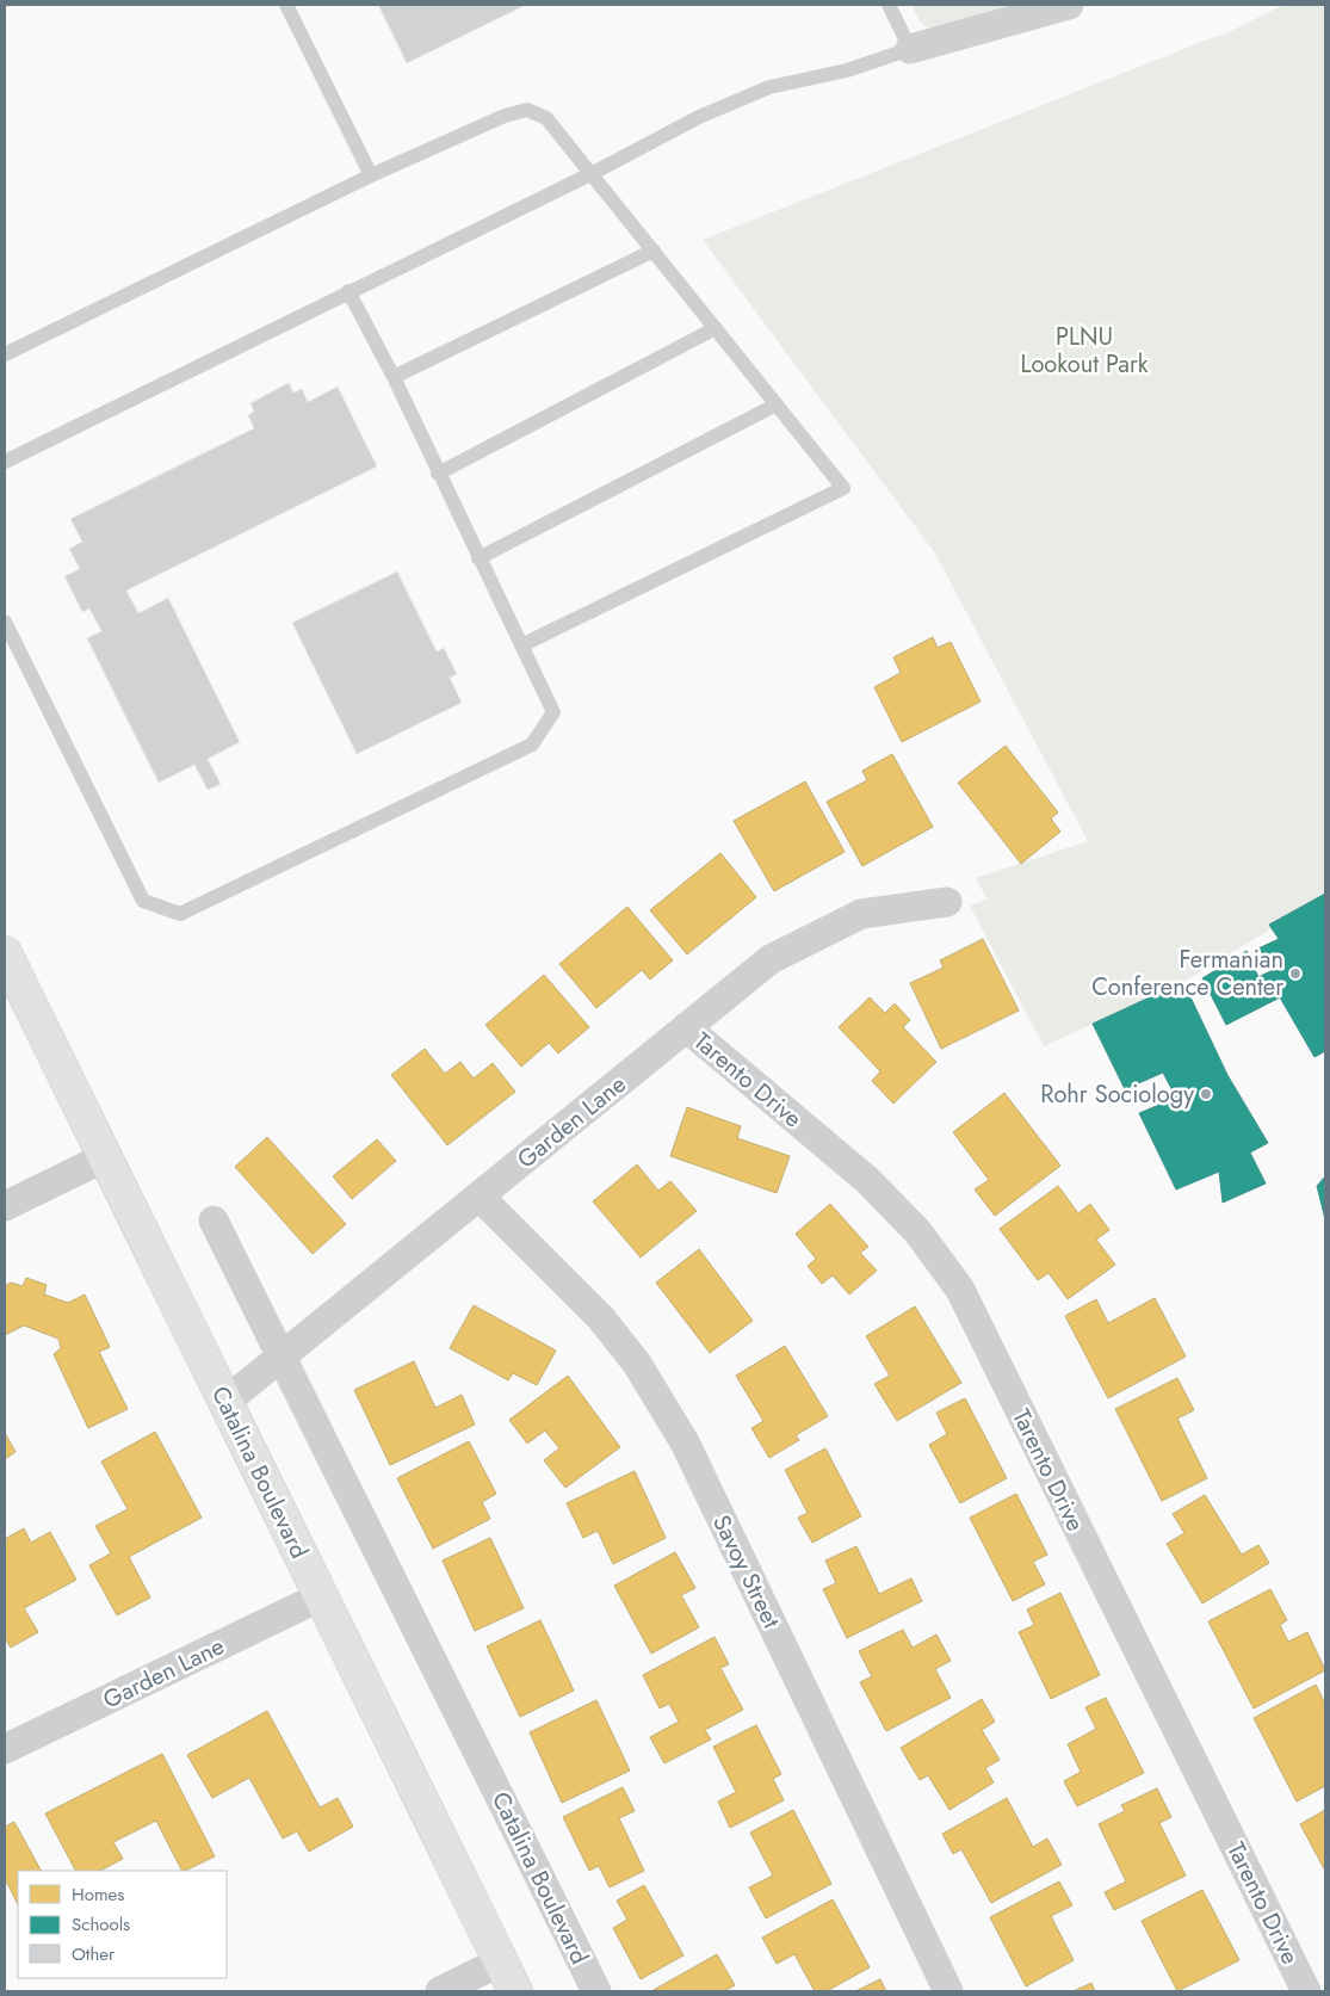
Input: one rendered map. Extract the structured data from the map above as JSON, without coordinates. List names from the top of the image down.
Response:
{
  "streets": {
    "main road": ["Catalina Boulevard"],
    "street": ["Tarento Drive", "Garden Lane", "Savoy Street"]
  },
  "crossings": [
    ["Tarento Drive", "Garden Lane"],
    ["Garden Lane", "Catalina Boulevard"],
    ["Garden Lane", "Savoy Street"]
  ],
  "parks": ["PLNU Lookout Park"],
  "places": ["Fermanian Conference Center", "Rohr Sociology"],
  "legend": ["Homes", "Schools", "Other"]
}
